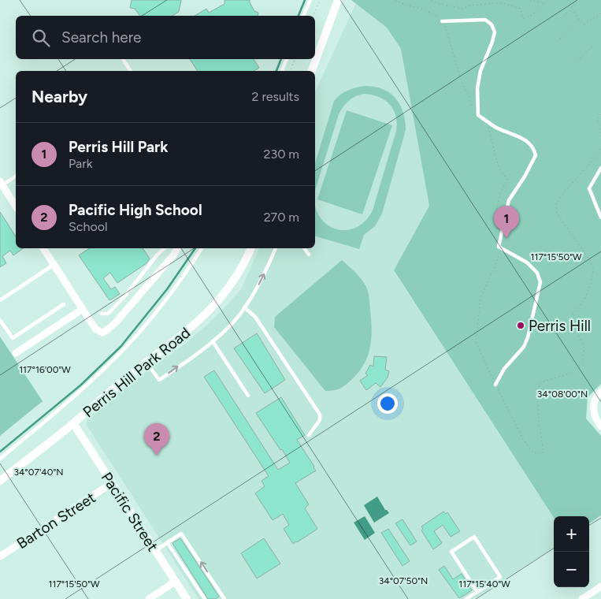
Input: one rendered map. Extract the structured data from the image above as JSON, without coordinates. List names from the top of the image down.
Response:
{
  "streets": {
    "street": ["Perris Hill Park Road", "Pacific Street", "Barton Street"]
  },
  "crossings": [
    ["Perris Hill Park Road", "Pacific Street"],
    ["Pacific Street", "Barton Street"]
  ],
  "places": ["Perris Hill"],
  "page": {
    "search": "Search here",
    "heading": ["Nearby", "2 results"],
    "list": [
      {
        "mark": "1",
        "name": "Perris Hill Park",
        "note": "Park",
        "value": "230 m"
      },
      {
        "mark": "2",
        "name": "Pacific High School",
        "note": "School",
        "value": "270 m"
      }
    ],
    "pins": ["1", "2"],
    "map_buttons": ["+", "−"]
  },
  "coordinates": [
    "117°15'50\"W",
    "117°16'00\"W",
    "34°08'00\"N",
    "34°07'40\"N",
    "34°07'50\"N",
    "117°15'40\"W"
  ]
}
